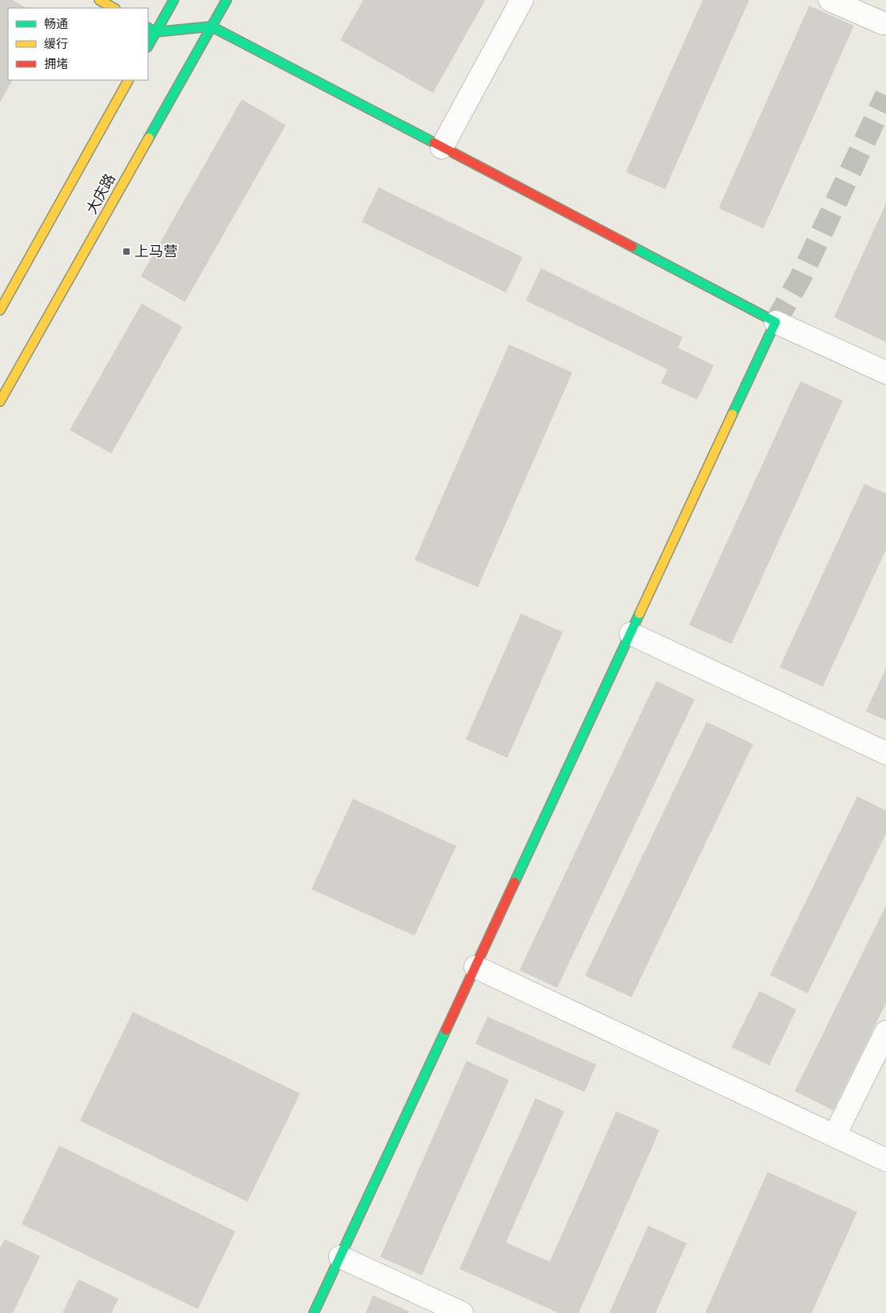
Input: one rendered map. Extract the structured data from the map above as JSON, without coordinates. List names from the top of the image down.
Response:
{
  "streets": {
    "street": ["大庆路"]
  },
  "places": {
    "transit": ["上马营"]
  },
  "legend": ["畅通", "缓行", "拥堵"]
}
